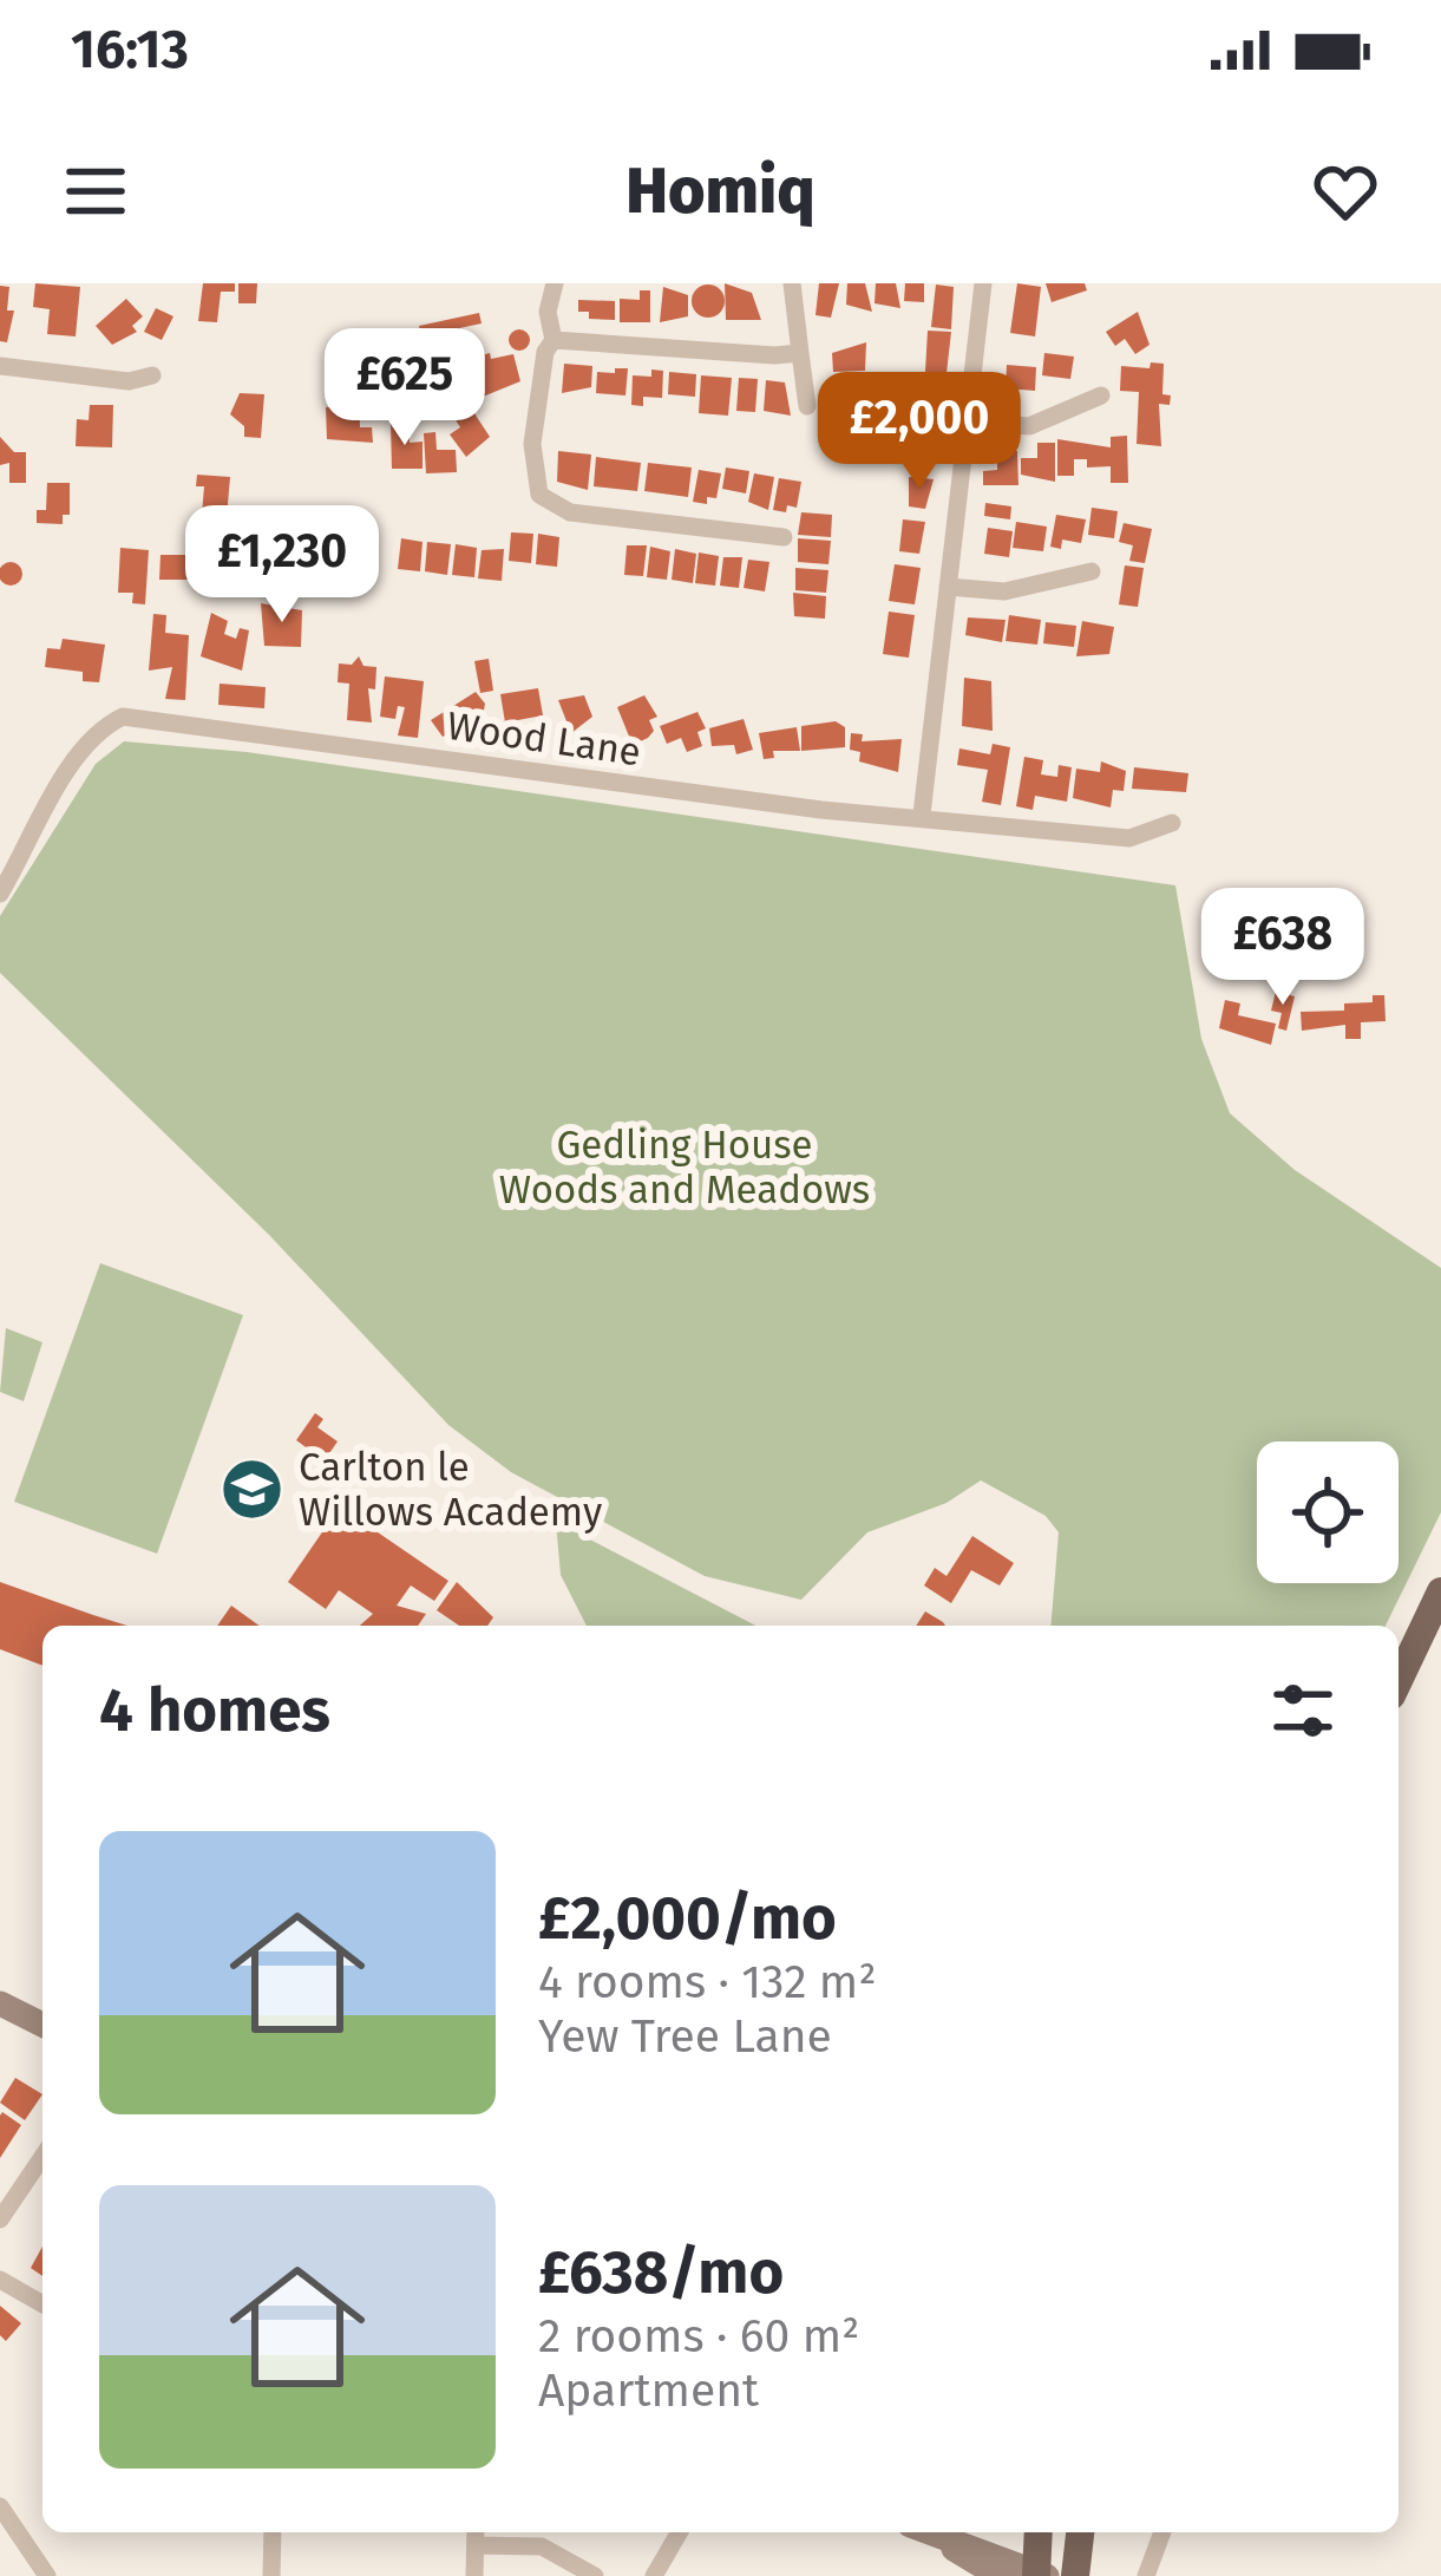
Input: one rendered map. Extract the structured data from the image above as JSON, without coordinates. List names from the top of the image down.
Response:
{
  "streets": {
    "street": ["Wood Lane"]
  },
  "parks": ["Gedling House Woods and Meadows"],
  "places": {
    "school or university": ["Carlton le Willows Academy"]
  },
  "page": {
    "status": "16:13",
    "header": "Homiq",
    "price": [
      "£625",
      "£2,000",
      "£1,230",
      "£638"
    ],
    "heading": "4 homes",
    "list": [
      {
        "name": "£2,000/mo",
        "note": "4 rooms · 132 m² · Yew Tree Lane"
      },
      {
        "name": "£638/mo",
        "note": "2 rooms · 60 m² · Apartment"
      }
    ]
  }
}
